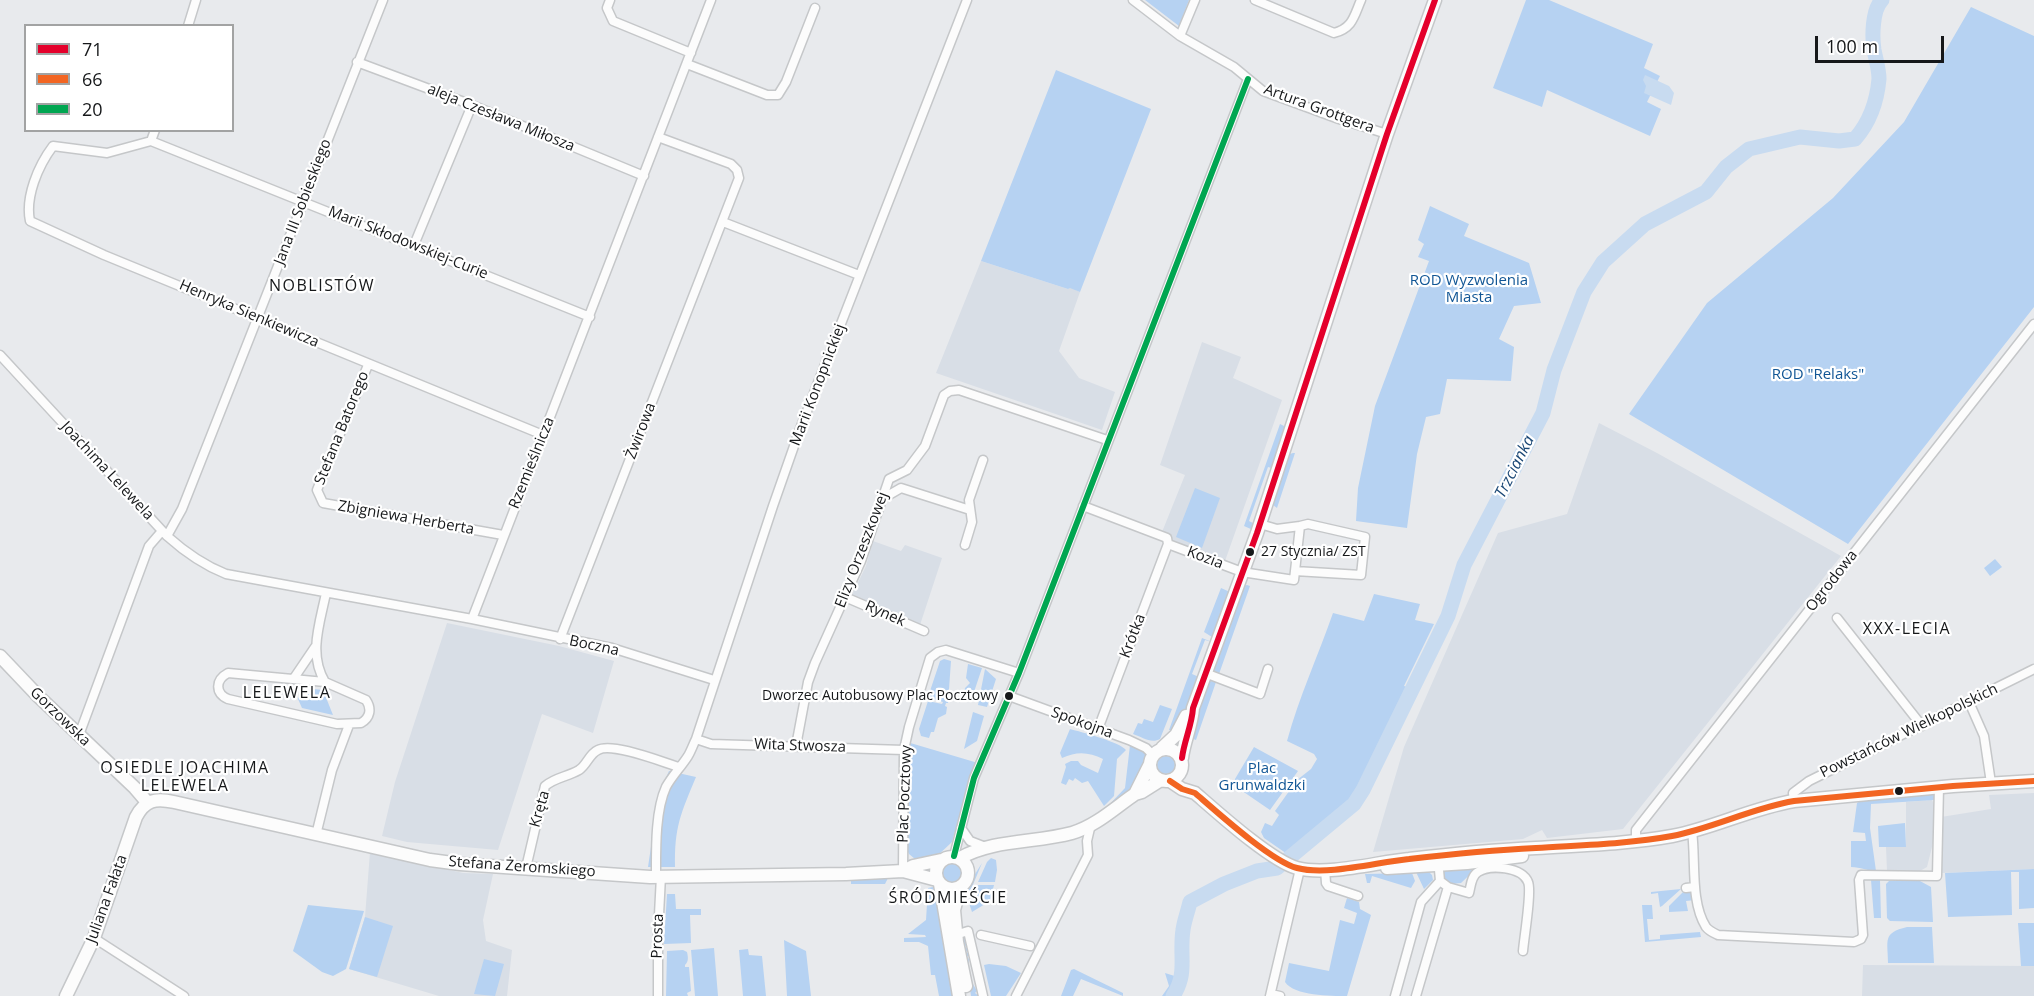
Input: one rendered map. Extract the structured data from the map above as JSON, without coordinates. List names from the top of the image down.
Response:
{
  "streets": {
    "main road": ["Gorzowska", "Stefana Żeromskiego", "Juliana Fałata"],
    "street": [
      "Artura Grottgera",
      "aleja Czesława Miłosza",
      "Jana III Sobieskiego",
      "Marii Skłodowskiej-Curie",
      "Henryka Sienkiewicza",
      "Marii Konopnickiej",
      "Stefana Batorego",
      "Żwirowa",
      "Rzemieślnicza",
      "Joachima Lelewela",
      "Zbigniewa Herberta",
      "Elizy Orzeszkowej",
      "Kozia",
      "Ogrodowa",
      "Rynek",
      "Krótka",
      "Boczna",
      "Spokojna",
      "Powstańców Wielkopolskich",
      "Wita Stwosza",
      "Plac Pocztowy",
      "Kręta",
      "Prosta"
    ]
  },
  "crossings": [
    ["aleja Czesława Miłosza", "Jana III Sobieskiego"],
    ["aleja Czesława Miłosza", "Rzemieślnicza"],
    ["Jana III Sobieskiego", "Marii Skłodowskiej-Curie"],
    ["Jana III Sobieskiego", "Henryka Sienkiewicza"],
    ["Jana III Sobieskiego", "Joachima Lelewela"],
    ["Marii Skłodowskiej-Curie", "Henryka Sienkiewicza"],
    ["Marii Skłodowskiej-Curie", "Rzemieślnicza"],
    ["Henryka Sienkiewicza", "Stefana Batorego"],
    ["Henryka Sienkiewicza", "Rzemieślnicza"],
    ["Marii Konopnickiej", "Boczna"],
    ["Marii Konopnickiej", "Wita Stwosza"],
    ["Marii Konopnickiej", "Kręta"],
    ["Marii Konopnickiej", "Prosta"],
    ["Stefana Batorego", "Zbigniewa Herberta"],
    ["Żwirowa", "Rzemieślnicza"],
    ["Żwirowa", "Boczna"],
    ["Rzemieślnicza", "Zbigniewa Herberta"],
    ["Rzemieślnicza", "Boczna"],
    ["Joachima Lelewela", "Gorzowska"],
    ["Elizy Orzeszkowej", "Rynek"],
    ["Elizy Orzeszkowej", "Wita Stwosza"],
    ["Kozia", "Krótka"],
    ["Krótka", "Spokojna"],
    ["Gorzowska", "Stefana Żeromskiego"],
    ["Gorzowska", "Juliana Fałata"],
    ["Wita Stwosza", "Plac Pocztowy"],
    ["Plac Pocztowy", "Stefana Żeromskiego"],
    ["Kręta", "Stefana Żeromskiego"],
    ["Kręta", "Prosta"],
    ["Stefana Żeromskiego", "Juliana Fałata"],
    ["Stefana Żeromskiego", "Prosta"]
  ],
  "districts": [
    "NOBLISTÓW",
    "XXX-LECIA",
    "LELEWELA",
    "OSIEDLE JOACHIMA LELEWELA",
    "ŚRÓDMIEŚCIE"
  ],
  "water": ["Trzcianka"],
  "parks": ["ROD Wyzwolenia Miasta", "ROD \"Relaks\"", "Plac Grunwaldzki"],
  "places": ["27 Stycznia/ ZST", "Dworzec Autobusowy Plac Pocztowy"],
  "lines": ["transit line 71", "transit line 20", "transit line 66"],
  "legend": ["71", "66", "20"],
  "scale_bar": "100 m"
}
